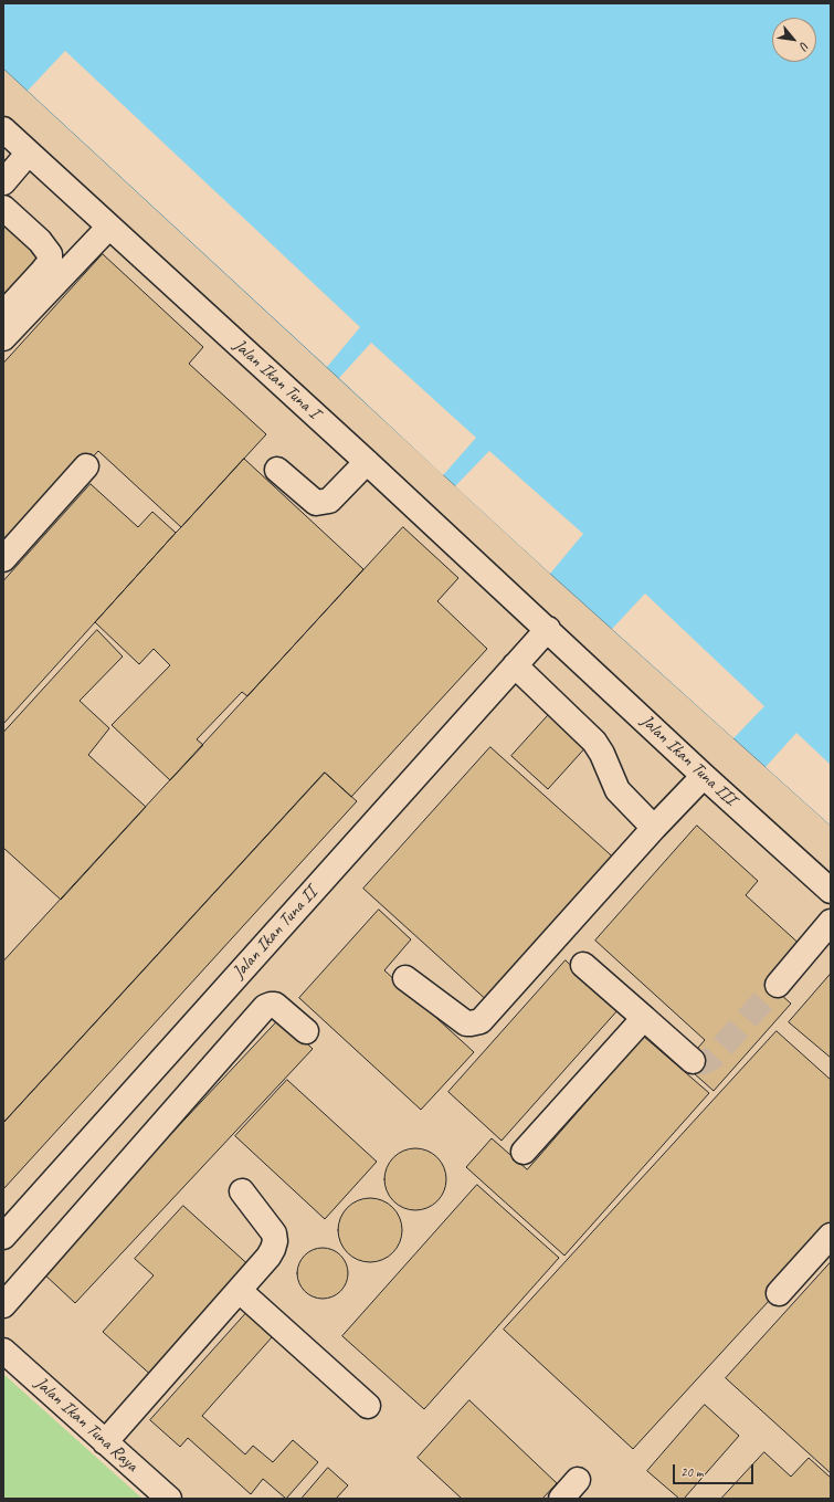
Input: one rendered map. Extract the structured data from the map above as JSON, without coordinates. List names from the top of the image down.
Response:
{
  "streets": {
    "street": [
      "Jalan Ikan Tuna I",
      "Jalan Ikan Tuna III",
      "Jalan Ikan Tuna II",
      "Jalan Ikan Tuna Raya"
    ]
  },
  "crossings": [
    ["Jalan Ikan Tuna I", "Jalan Ikan Tuna III"],
    ["Jalan Ikan Tuna I", "Jalan Ikan Tuna II"],
    ["Jalan Ikan Tuna III", "Jalan Ikan Tuna II"]
  ],
  "scale_bar": "20 m",
  "north": "bottom right"
}
